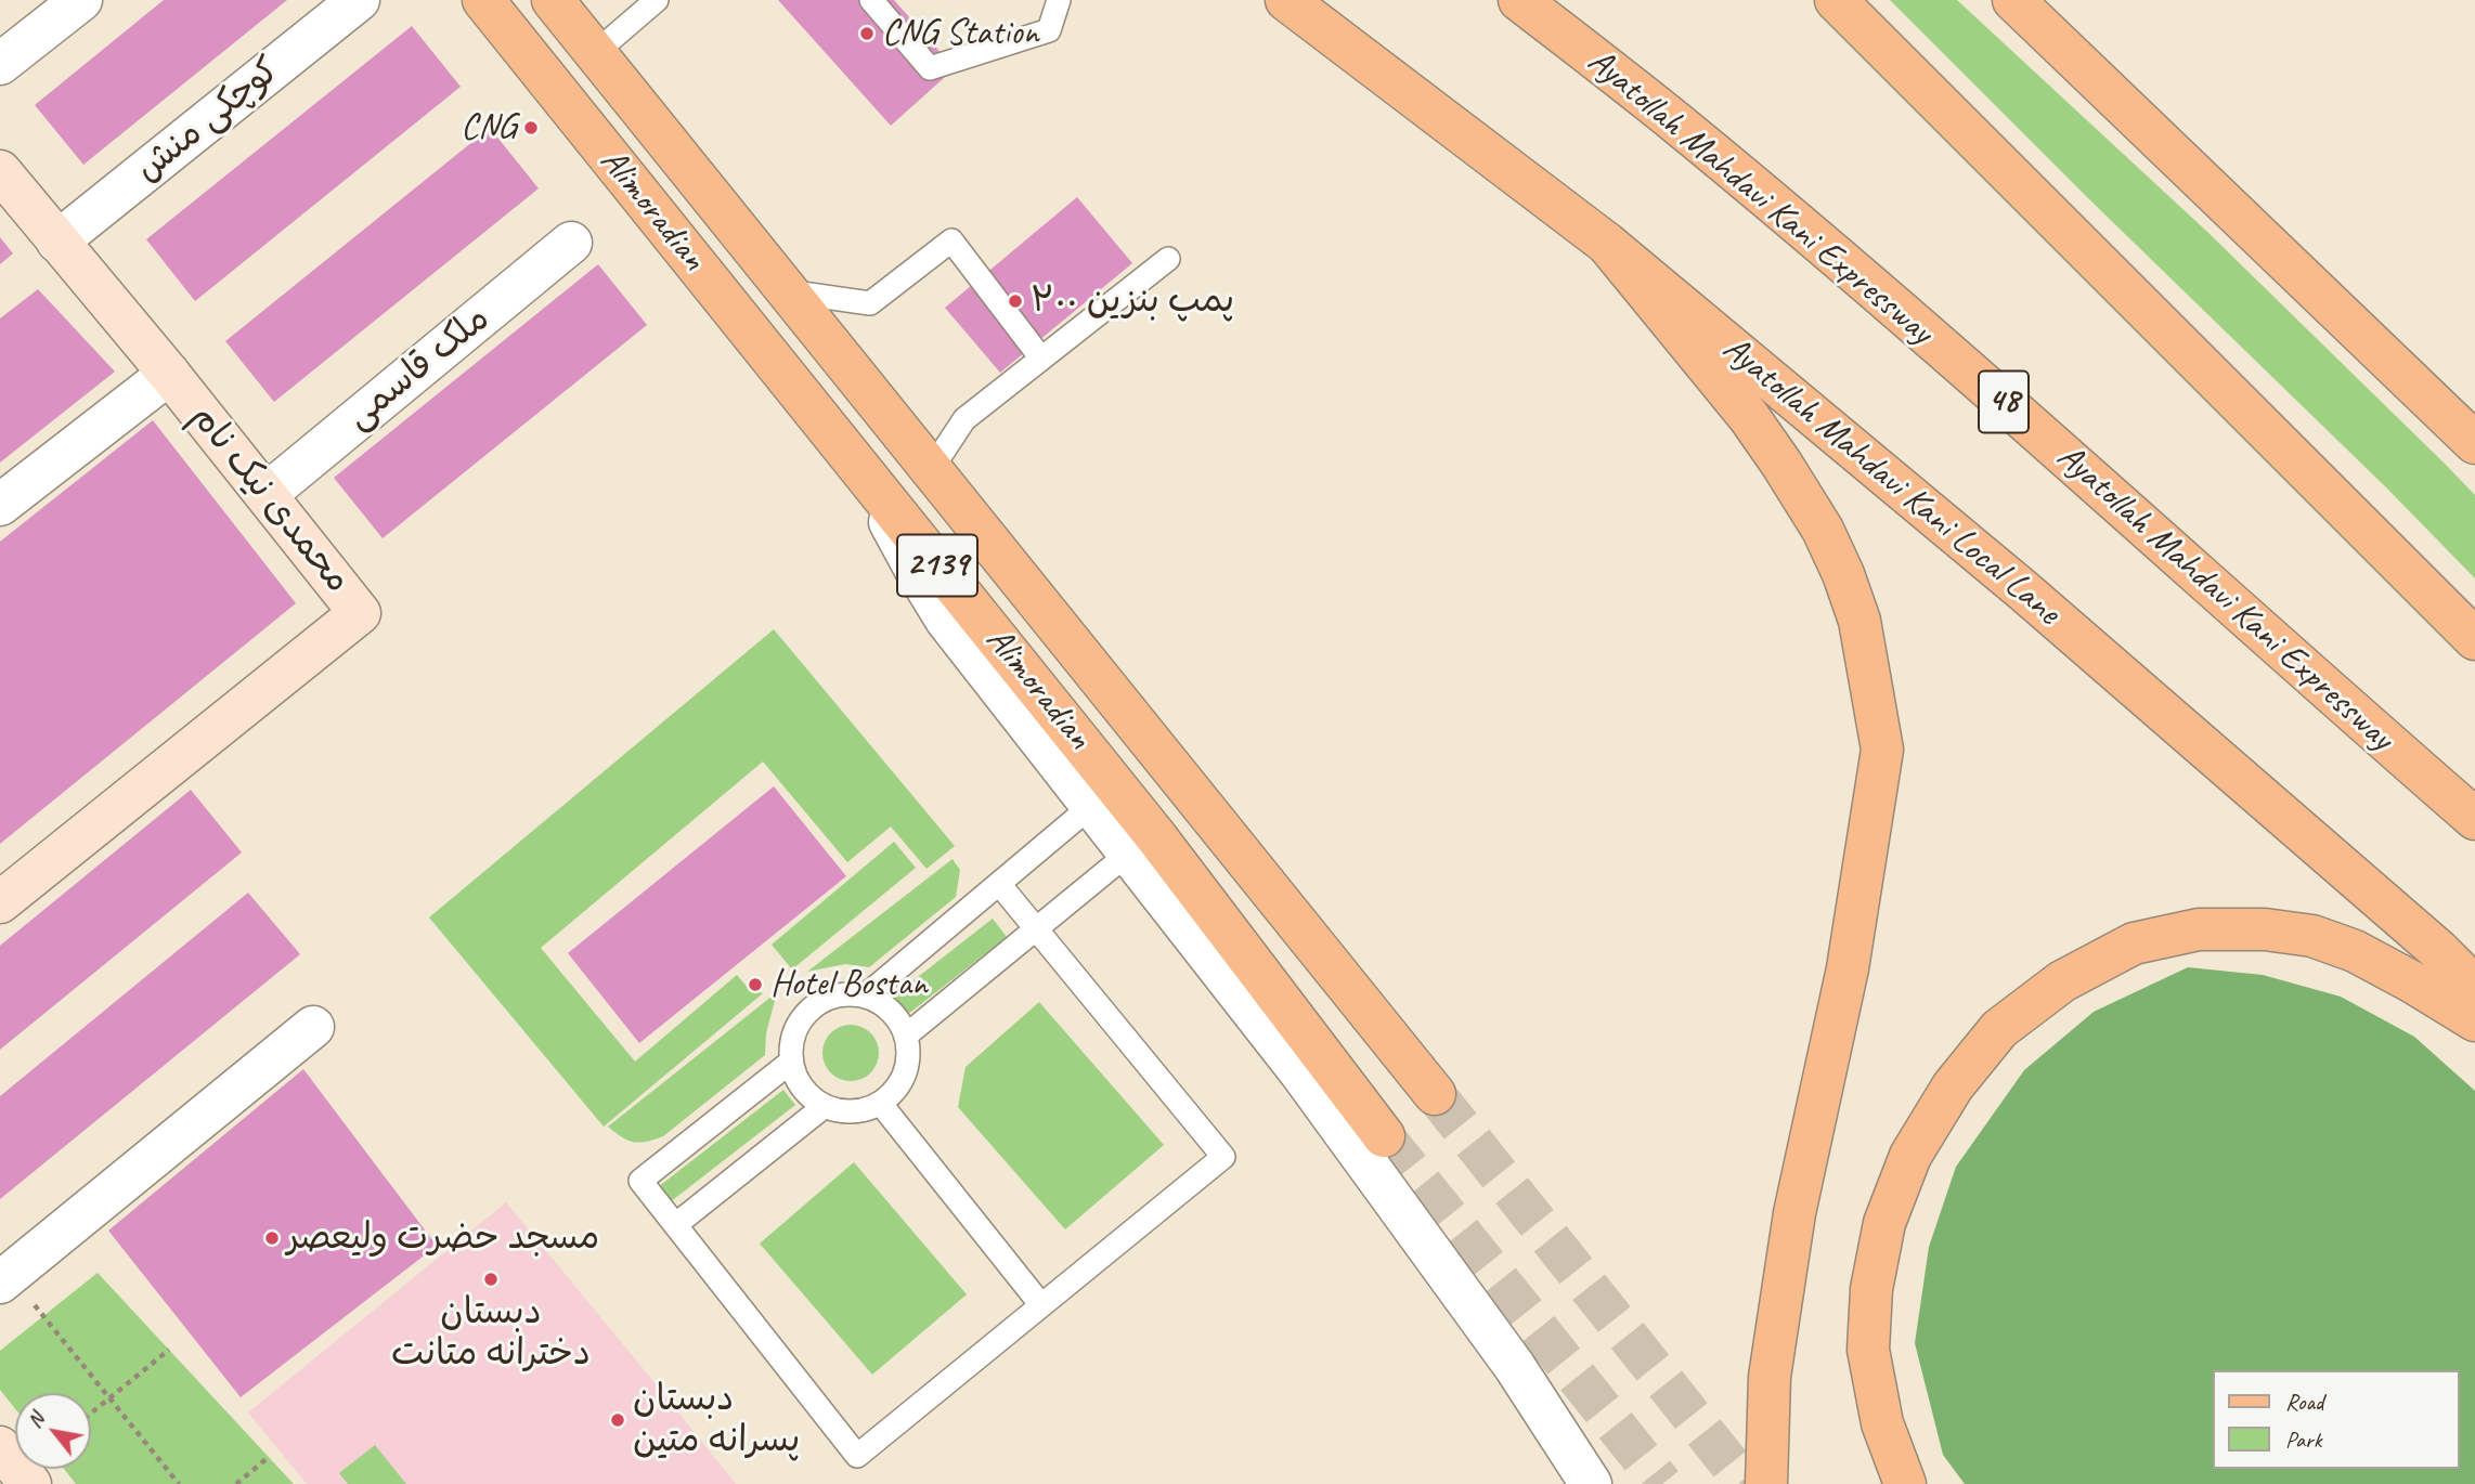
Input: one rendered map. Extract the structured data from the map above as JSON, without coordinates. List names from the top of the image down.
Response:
{
  "streets": {
    "main road": [
      "Ayatollah Mahdavi Kani Expressway",
      "Alimoradian",
      "48",
      "Ayatollah Mahdavi Kani Local Lane",
      "2139"
    ],
    "street": ["کوچکی منش", "ملک قاسمی", "محمدی نیک نام"]
  },
  "crossings": [
    ["کوچکی منش", "محمدی نیک نام"],
    ["ملک قاسمی", "محمدی نیک نام"]
  ],
  "places": [
    "CNG Station",
    "CNG",
    "پمپ بنزین ۲۰۰",
    "Hotel Bostan",
    "مسجد حضرت ولیعصر",
    "دبستان دخترانه متانت",
    "دبستان پسرانه متین"
  ],
  "legend": ["Road", "Park"],
  "north": "top left"
}
